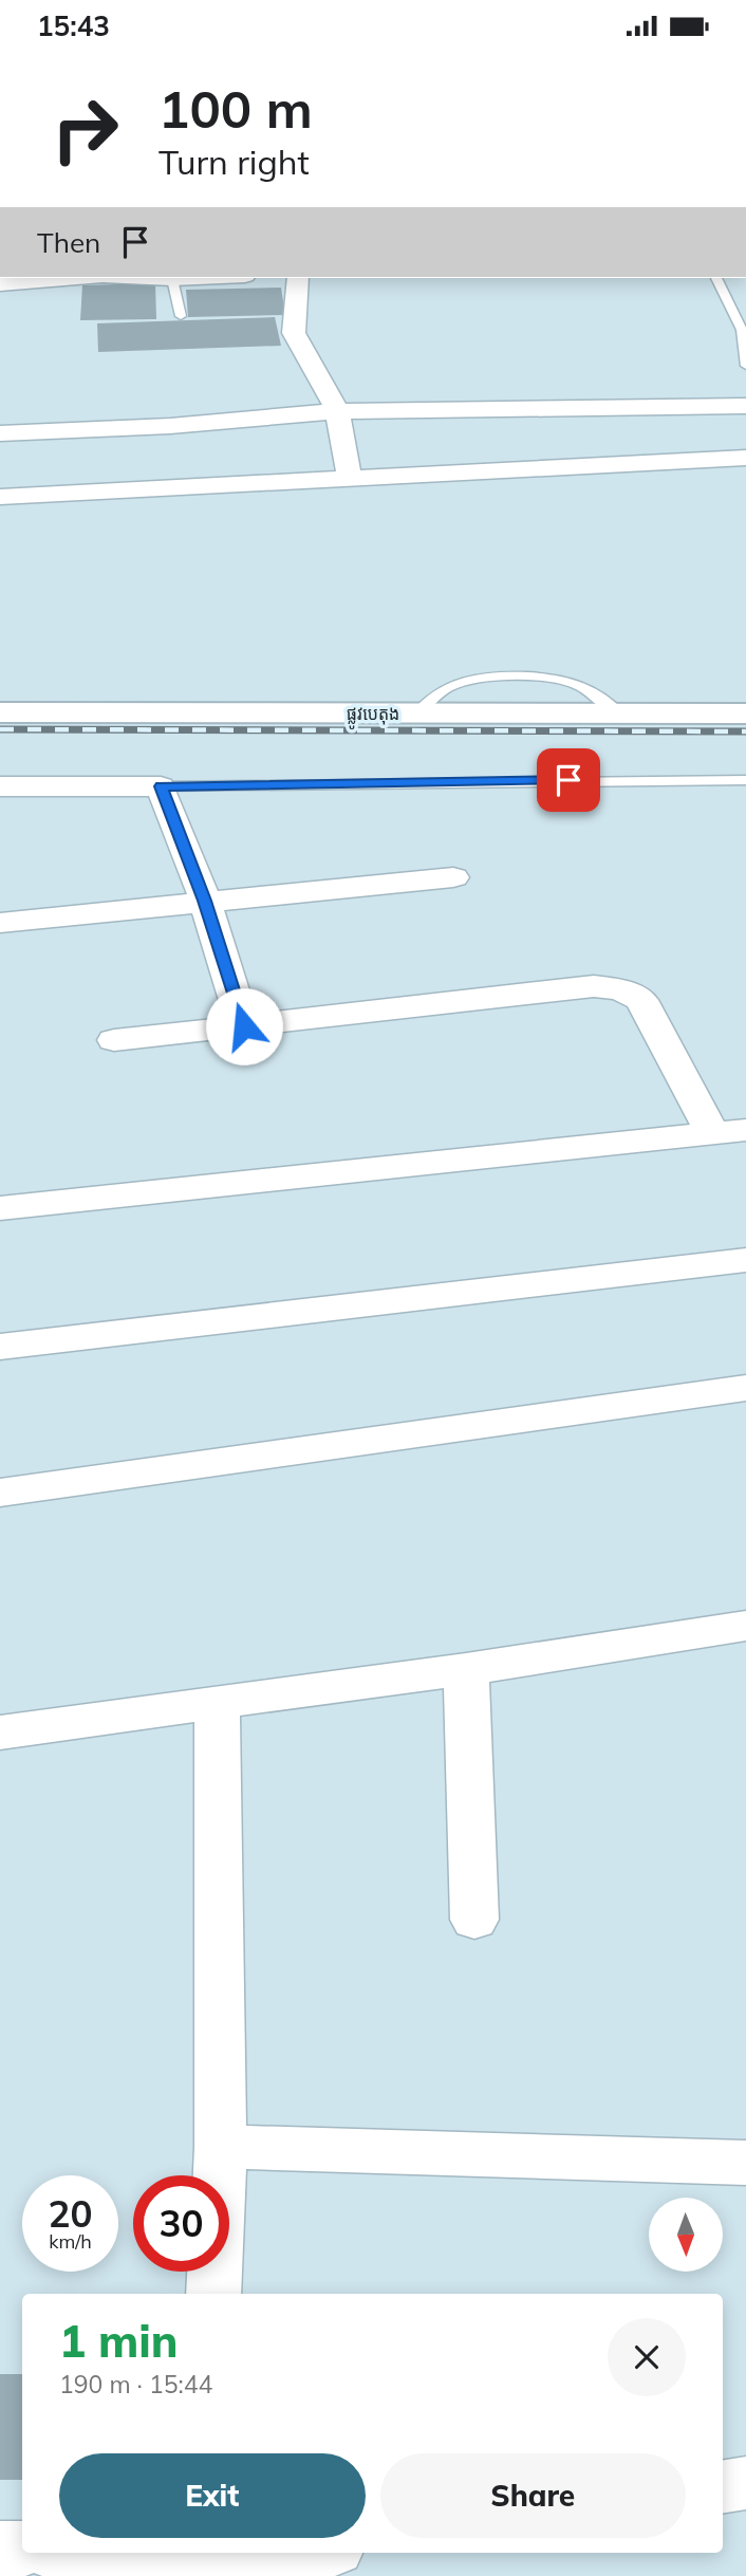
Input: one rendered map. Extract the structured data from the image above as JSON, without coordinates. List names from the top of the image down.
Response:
{
  "streets": {
    "main road": ["ផ្លូវបេតុង"]
  },
  "north": "bottom",
  "page": {
    "status": "15:43",
    "turn": ["100 m", "Turn right"],
    "then": "Then",
    "speed": "20 km/h",
    "limit": "30",
    "heading": ["1 min", "190 m · 15:44"],
    "buttons": ["Exit", "Share"]
  }
}
